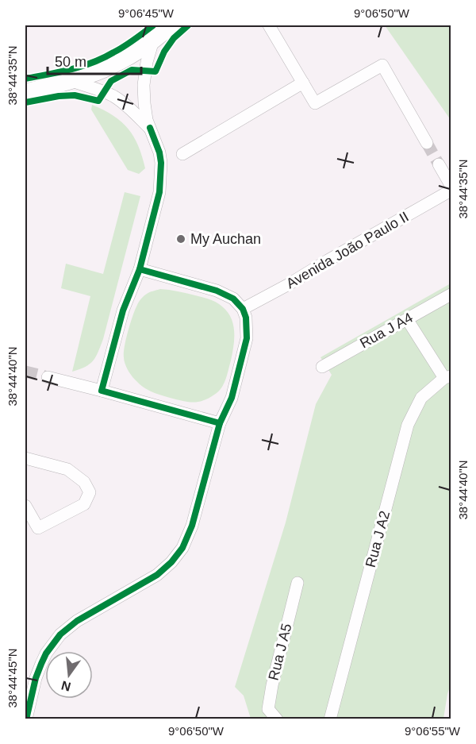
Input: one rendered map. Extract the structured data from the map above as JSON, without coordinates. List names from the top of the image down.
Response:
{
  "streets": {
    "street": [
      "Avenida João Paulo II",
      "Rua J A4",
      "Rua J A2",
      "Rua J A5"
    ]
  },
  "places": ["My Auchan"],
  "scale_bar": "50 m",
  "north": "bottom",
  "coordinates": [
    "9°06'45\"W",
    "9°06'50\"W",
    "38°44'35\"N",
    "38°44'40\"N",
    "38°44'45\"N",
    "9°06'55\"W"
  ]
}
